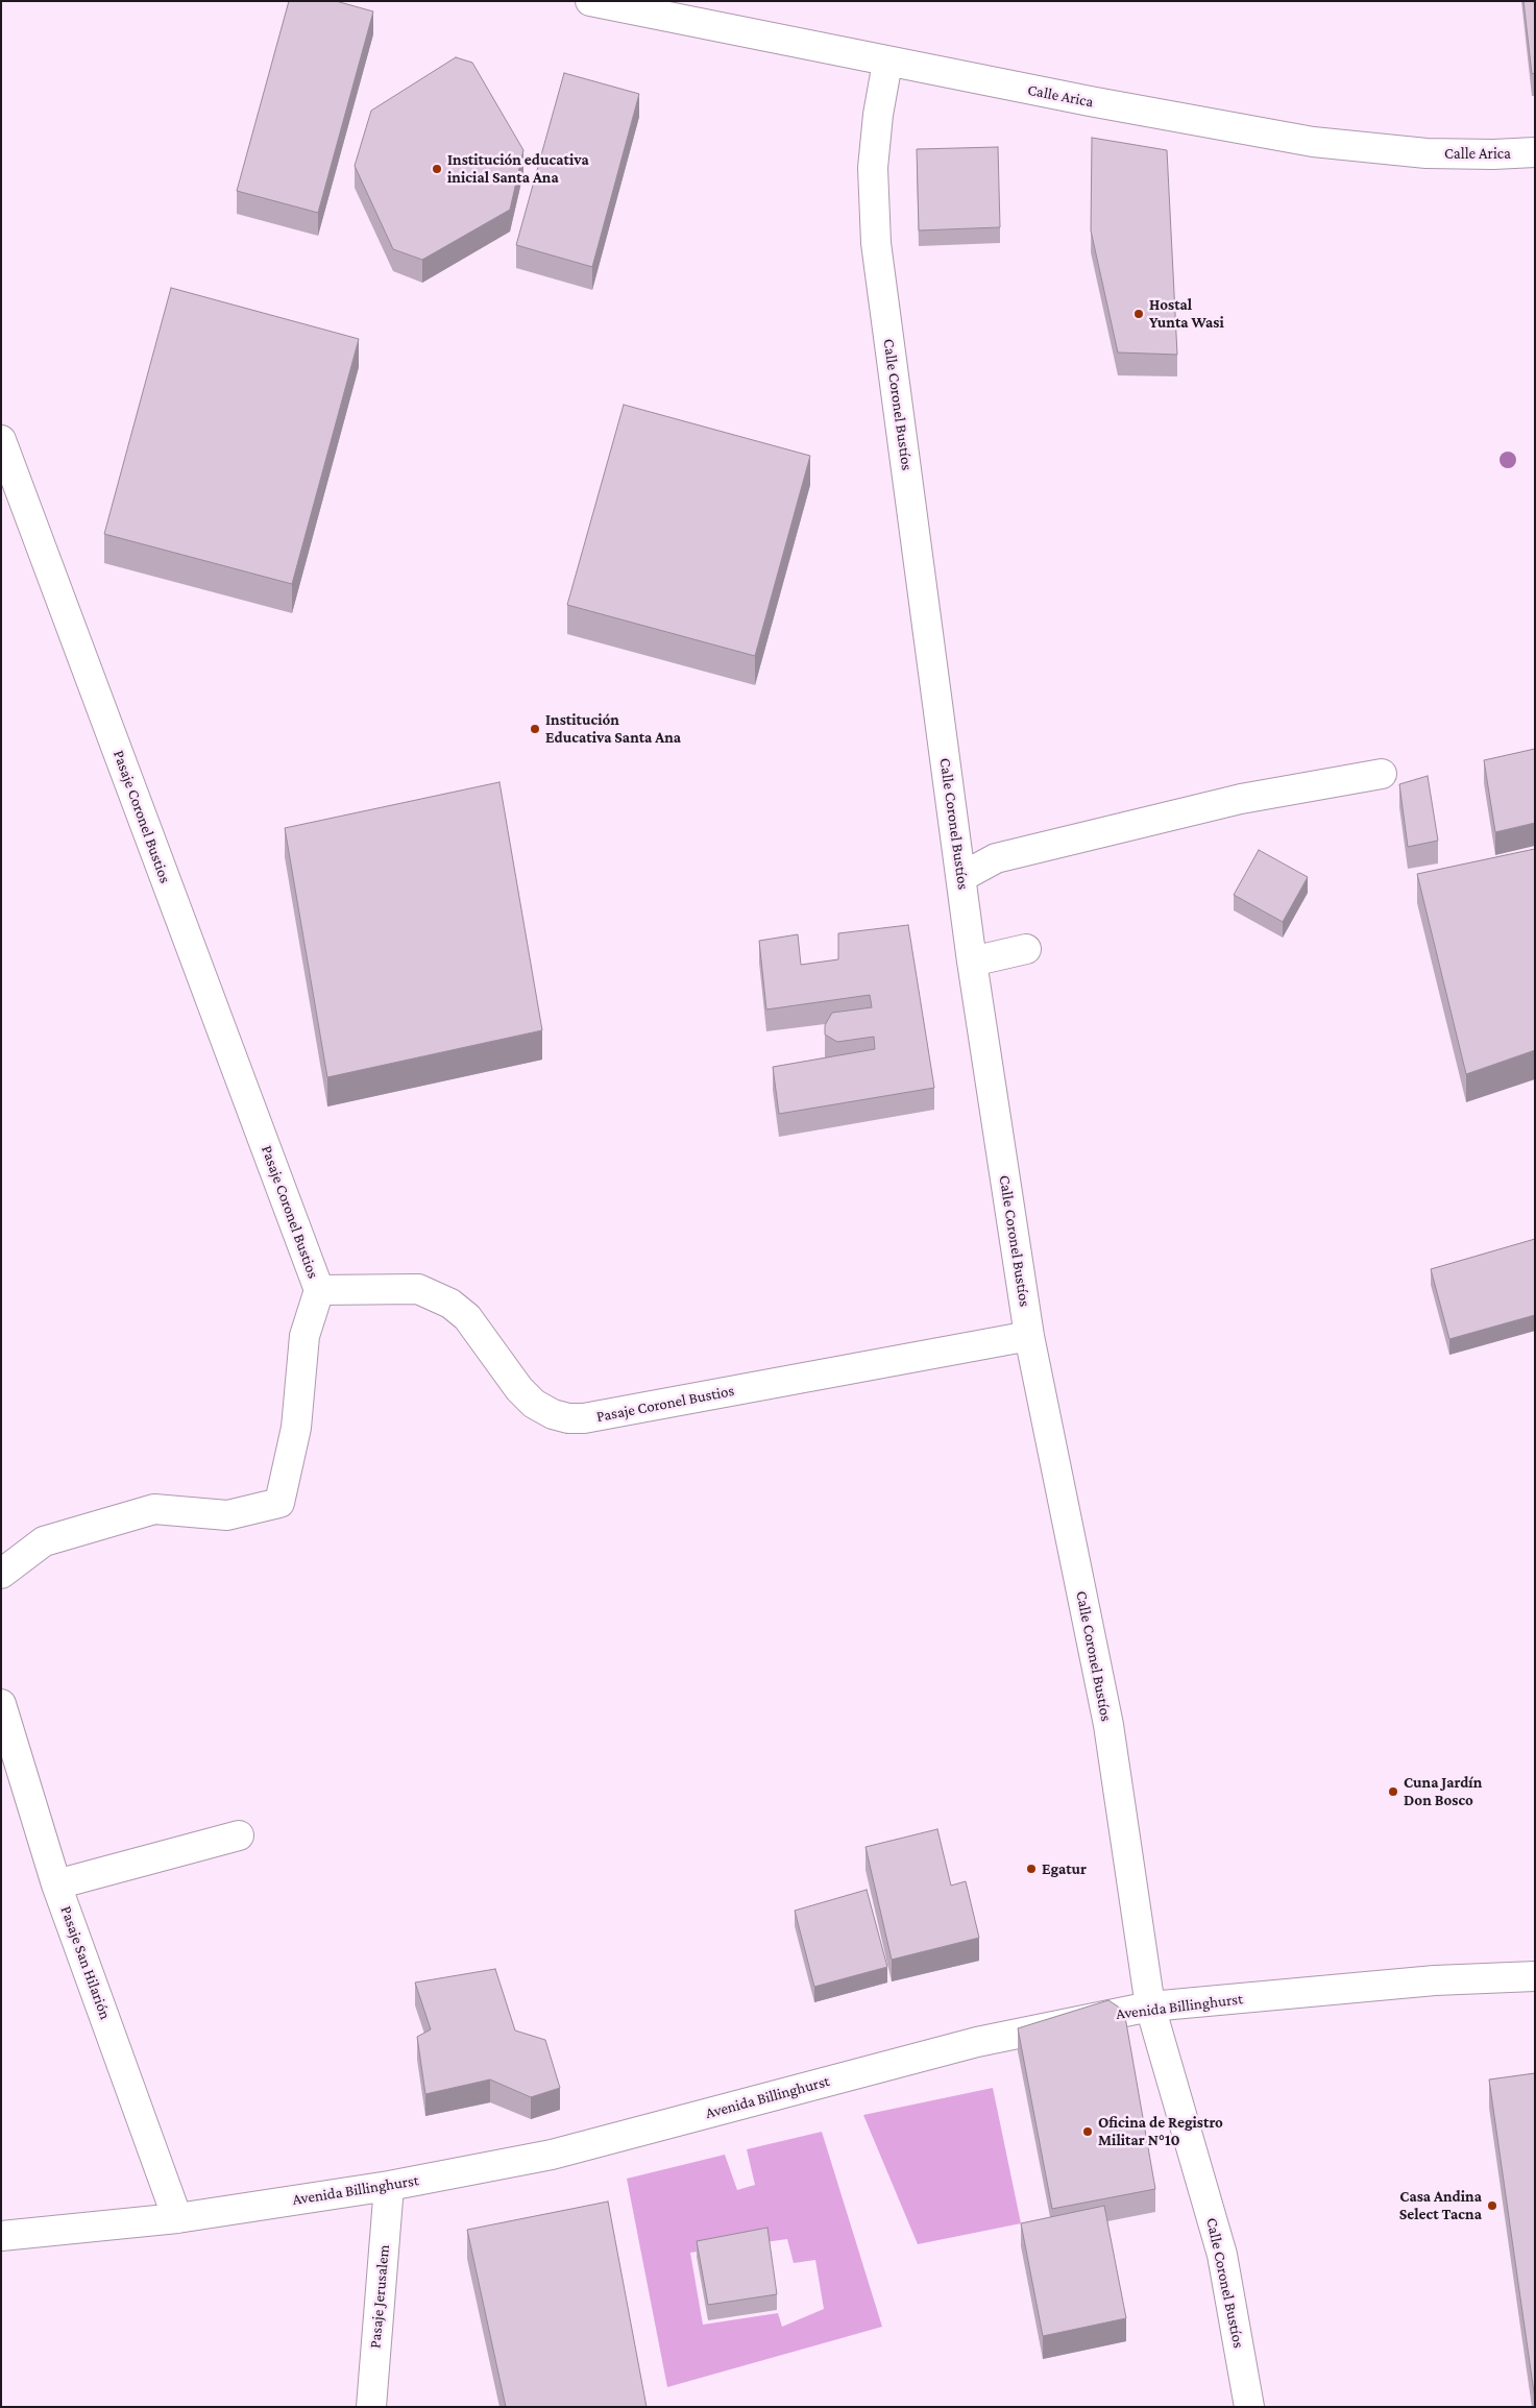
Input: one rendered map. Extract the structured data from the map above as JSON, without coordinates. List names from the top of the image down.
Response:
{
  "streets": {
    "street": [
      "Calle Arica",
      "Calle Coronel Bustíos",
      "Pasaje Coronel Bustios",
      "Pasaje San Hilarión",
      "Avenida Billinghurst",
      "Pasaje Jerusalem"
    ]
  },
  "crossings": [
    ["Calle Arica", "Calle Coronel Bustíos"],
    ["Calle Coronel Bustíos", "Pasaje Coronel Bustios"],
    ["Calle Coronel Bustíos", "Avenida Billinghurst"],
    ["Pasaje San Hilarión", "Avenida Billinghurst"],
    ["Avenida Billinghurst", "Pasaje Jerusalem"]
  ],
  "places": [
    "Institución educativa inicial Santa Ana",
    "Hostal Yunta Wasi",
    "Institución Educativa Santa Ana",
    "Cuna Jardín Don Bosco",
    "Egatur",
    "Oficina de Registro Militar N°10",
    "Casa Andina Select Tacna"
  ]
}
